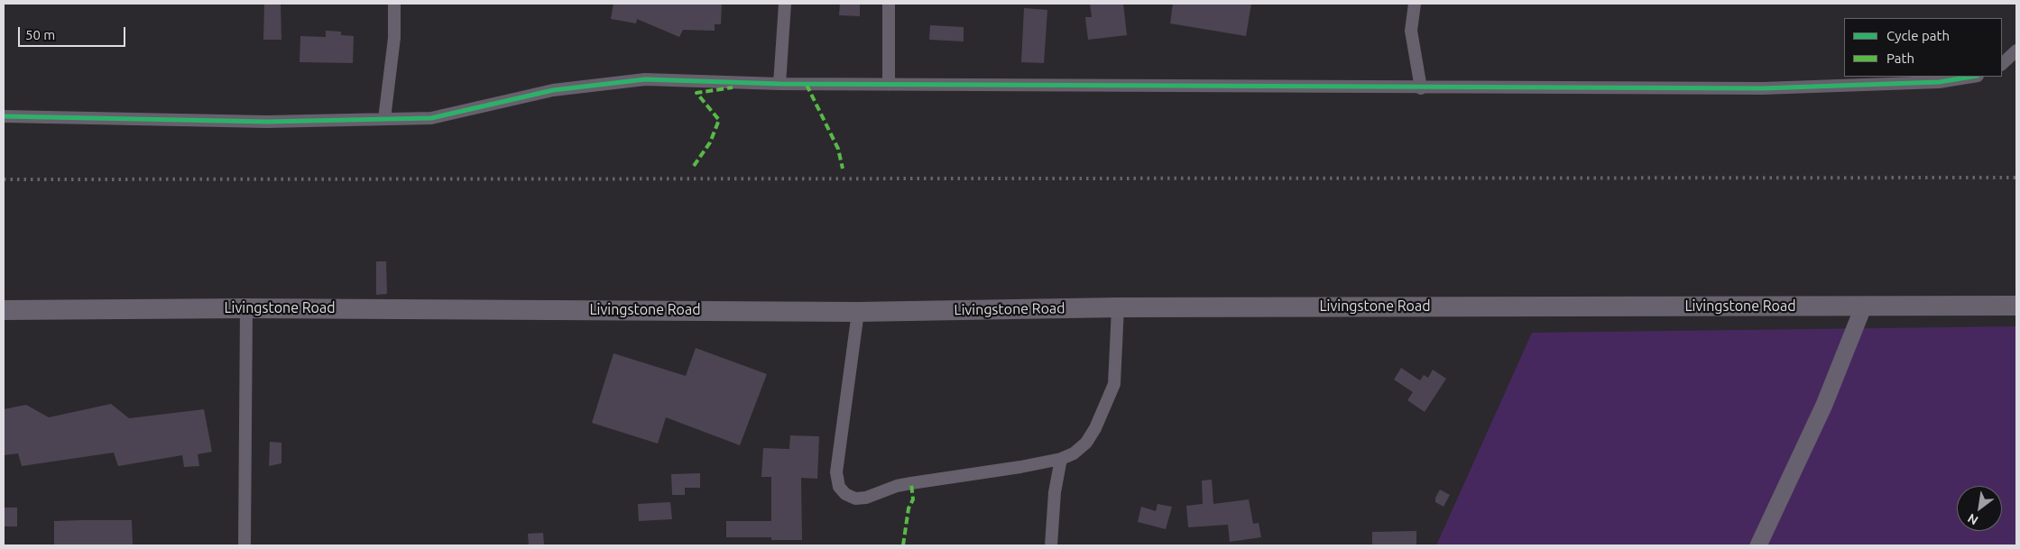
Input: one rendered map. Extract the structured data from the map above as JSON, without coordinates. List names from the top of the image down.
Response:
{
  "streets": {
    "highway": ["Livingstone Road"]
  },
  "legend": ["Cycle path", "Path"],
  "scale_bar": "50 m",
  "north": "bottom left"
}
